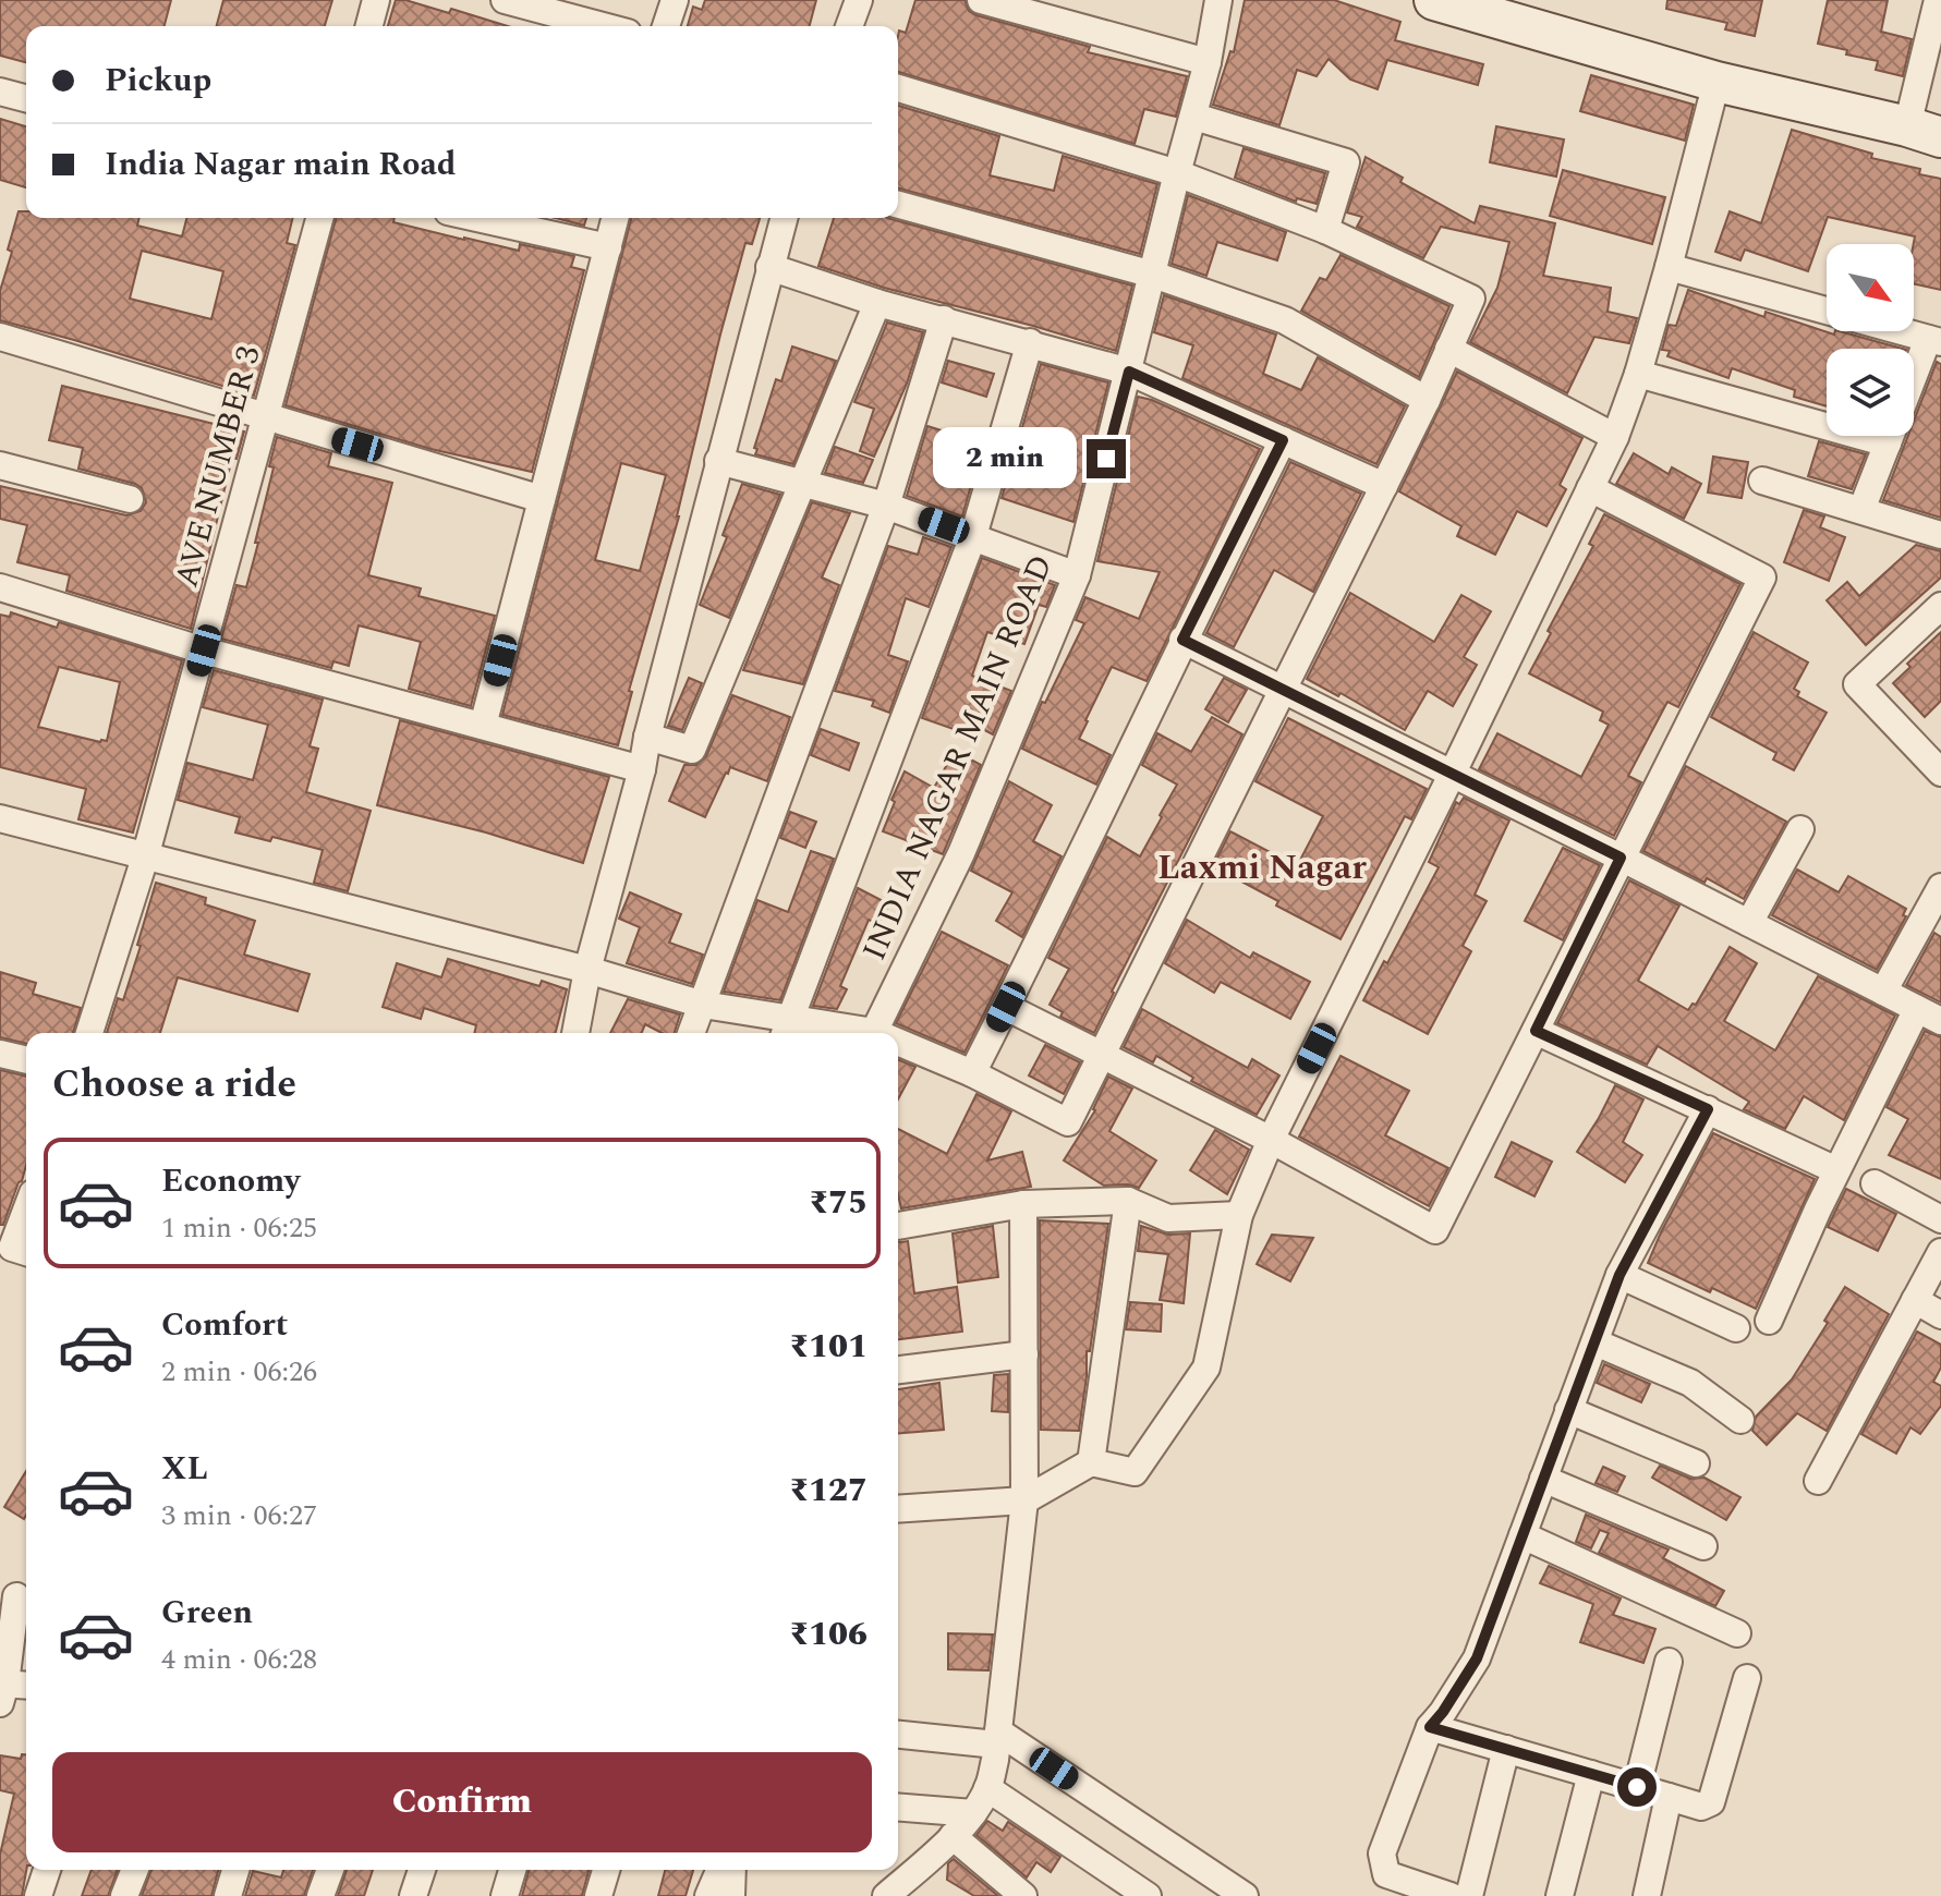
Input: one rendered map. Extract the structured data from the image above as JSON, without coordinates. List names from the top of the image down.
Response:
{
  "streets": {
    "street": ["AVE NUMBER 3", "INDIA NAGAR MAIN ROAD"]
  },
  "districts": ["Laxmi Nagar"],
  "north": "bottom right",
  "page": {
    "banner": ["Pickup", "India Nagar main Road"],
    "bubble": "2 min",
    "heading": "Choose a ride",
    "list": [
      {
        "name": "Economy",
        "note": "1 min · 06:25",
        "value": "₹75"
      },
      {
        "name": "Comfort",
        "note": "2 min · 06:26",
        "value": "₹101"
      },
      {
        "name": "XL",
        "note": "3 min · 06:27",
        "value": "₹127"
      },
      {
        "name": "Green",
        "note": "4 min · 06:28",
        "value": "₹106"
      }
    ],
    "buttons": "Confirm"
  }
}
